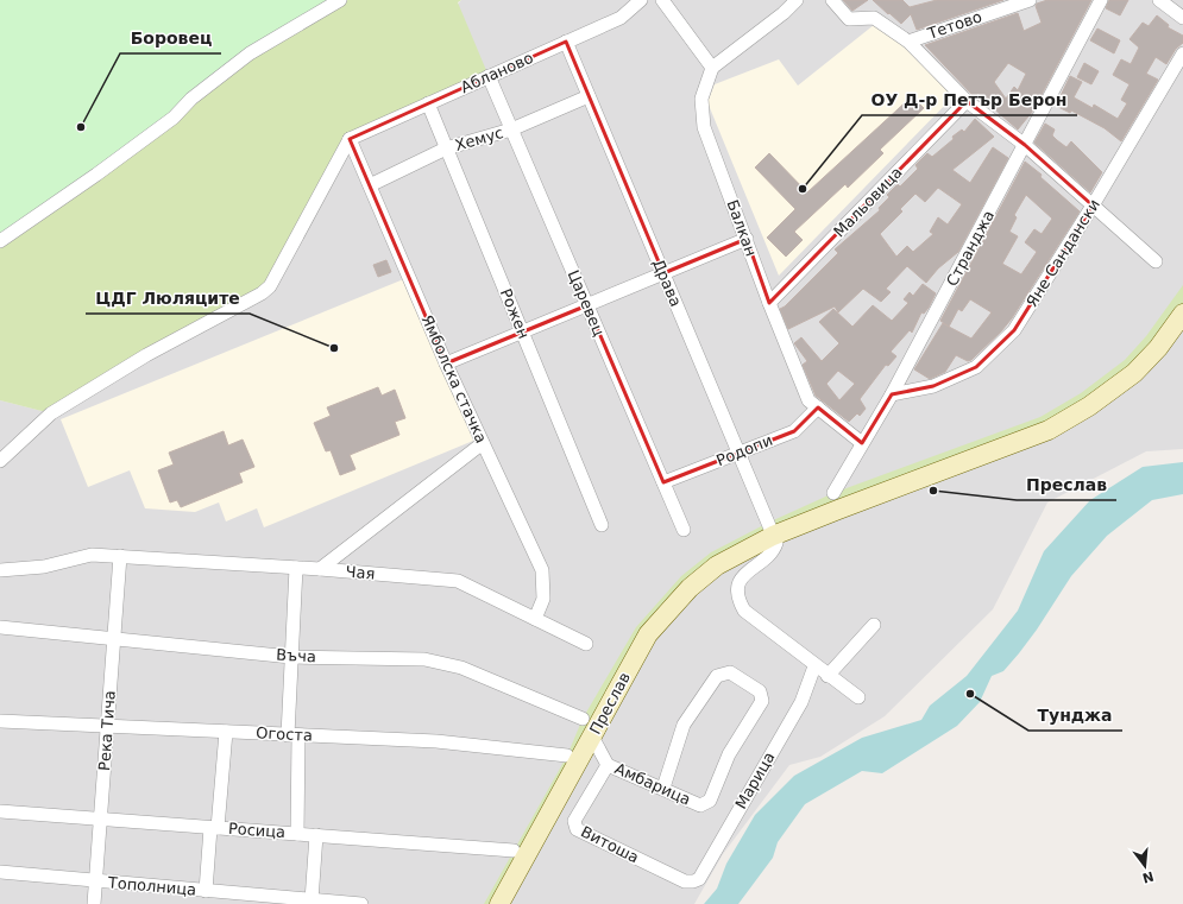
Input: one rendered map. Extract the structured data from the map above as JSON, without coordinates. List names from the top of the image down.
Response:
{
  "streets": {
    "main road": ["Преслав"],
    "street": [
      "Тетово",
      "Абланово",
      "Хемус",
      "Мальовица",
      "Балкан",
      "Странджа",
      "Яне Сандански",
      "Драва",
      "Царевец",
      "Рожен",
      "Ямболска стачка",
      "Родопи",
      "Чая",
      "Въча",
      "Река Тича",
      "Огоста",
      "Марица",
      "Амбарица",
      "Росица",
      "Витоша",
      "Тополница"
    ]
  },
  "crossings": [
    ["Абланово", "Драва"],
    ["Абланово", "Царевец"],
    ["Абланово", "Рожен"],
    ["Абланово", "Ямболска стачка"],
    ["Хемус", "Драва"],
    ["Хемус", "Царевец"],
    ["Хемус", "Рожен"],
    ["Хемус", "Ямболска стачка"],
    ["Мальовица", "Балкан"],
    ["Балкан", "Странджа"],
    ["Балкан", "Родопи"],
    ["Странджа", "Яне Сандански"],
    ["Драва", "Родопи"],
    ["Драва", "Преслав"],
    ["Царевец", "Родопи"],
    ["Ямболска стачка", "Чая"],
    ["Чая", "Река Тича"],
    ["Въча", "Река Тича"],
    ["Преслав", "Амбарица"],
    ["Река Тича", "Огоста"],
    ["Река Тича", "Росица"],
    ["Река Тича", "Тополница"],
    ["Марица", "Витоша"],
    ["Амбарица", "Витоша"]
  ],
  "places": [
    "Боровец",
    "ОУ Д-р Петър Берон",
    "ЦДГ Люляците",
    "Преслав",
    "Тунджа"
  ],
  "north": "bottom"
}
